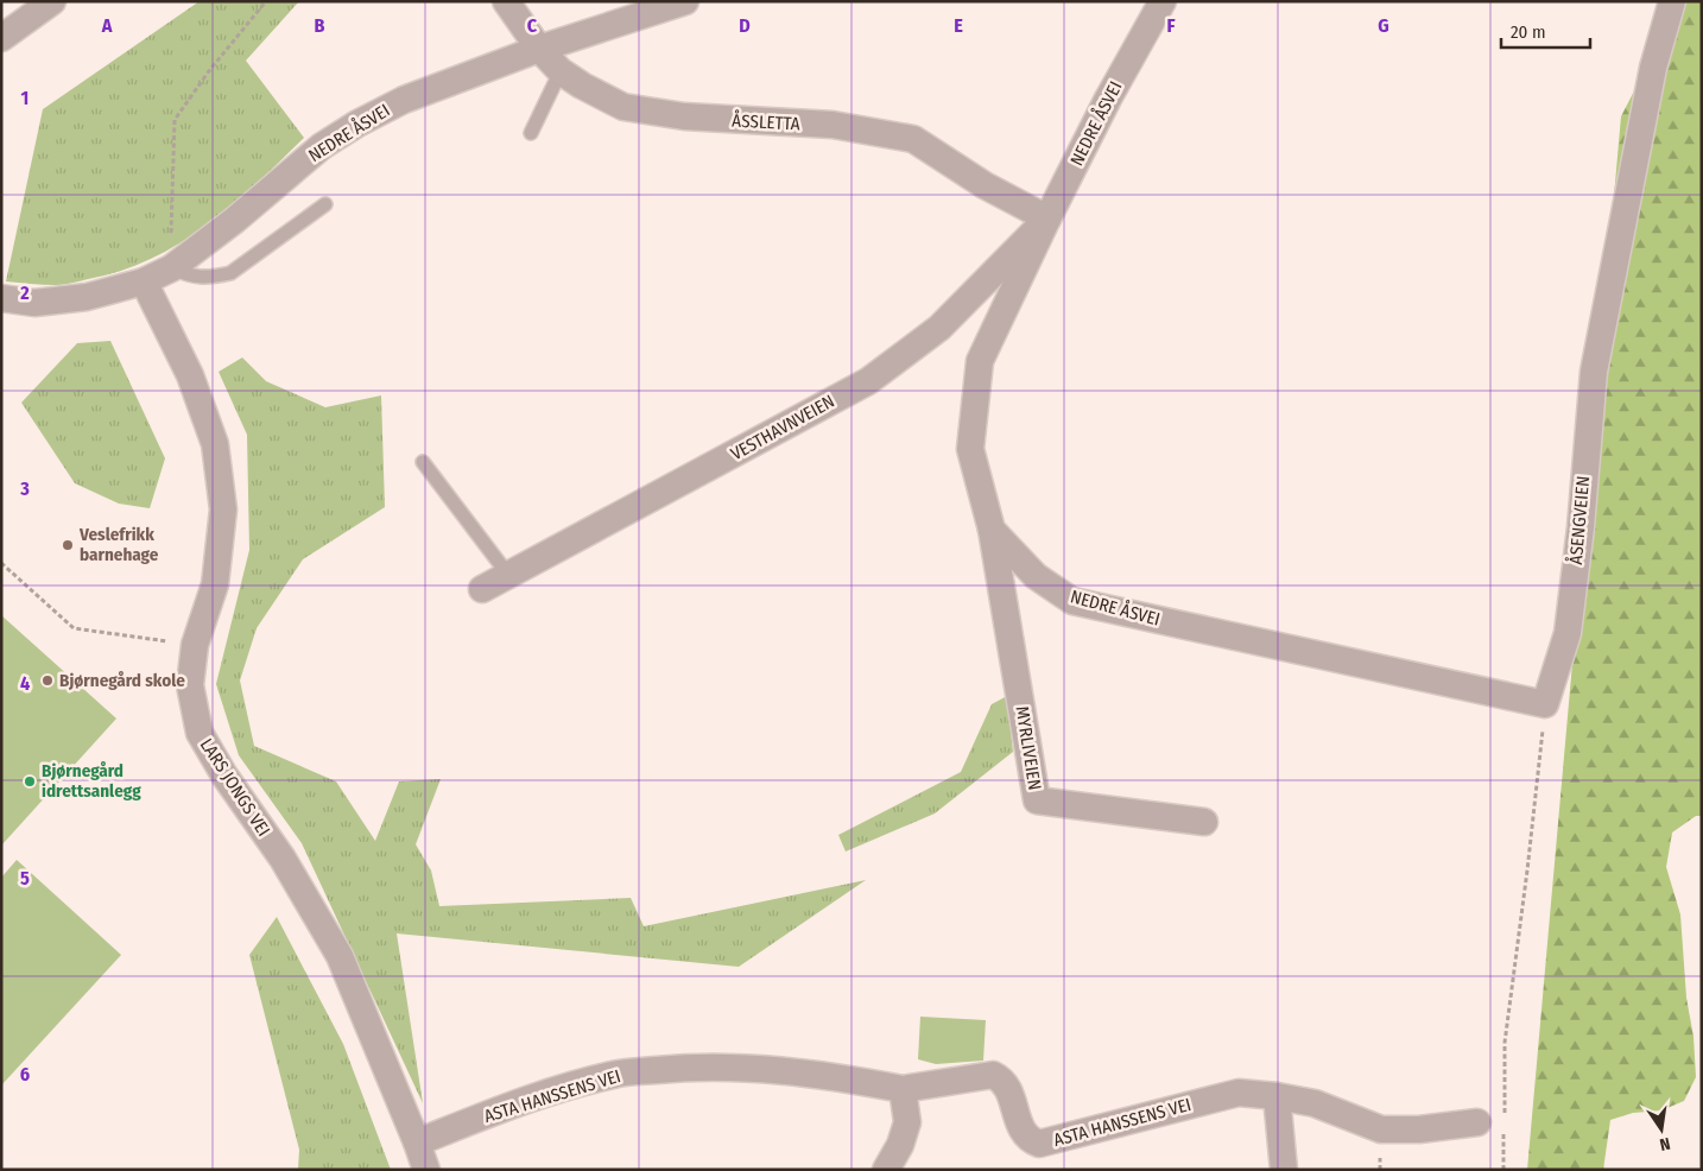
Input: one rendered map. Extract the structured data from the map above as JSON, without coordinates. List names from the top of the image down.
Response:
{
  "streets": {
    "street": [
      "ÅSSLETTA",
      "NEDRE ÅSVEI",
      "VESTHAVNVEIEN",
      "ÅSENGVEIEN",
      "MYRLIVEIEN",
      "LARS JONGS VEI",
      "ASTA HANSSENS VEI"
    ]
  },
  "crossings": [
    ["ÅSSLETTA", "NEDRE ÅSVEI"],
    ["ÅSSLETTA", "VESTHAVNVEIEN"],
    ["NEDRE ÅSVEI", "VESTHAVNVEIEN"],
    ["NEDRE ÅSVEI", "ÅSENGVEIEN"],
    ["NEDRE ÅSVEI", "MYRLIVEIEN"],
    ["NEDRE ÅSVEI", "LARS JONGS VEI"],
    ["LARS JONGS VEI", "ASTA HANSSENS VEI"]
  ],
  "places": ["Veslefrikk barnehage", "Bjørnegård skole", "Bjørnegård idrettsanlegg"],
  "scale_bar": "20 m",
  "north": "bottom",
  "grid": {
    "columns": [
      "A",
      "B",
      "C",
      "D",
      "E",
      "F",
      "G"
    ],
    "rows": [
      "1",
      "2",
      "3",
      "4",
      "5",
      "6"
    ]
  }
}
